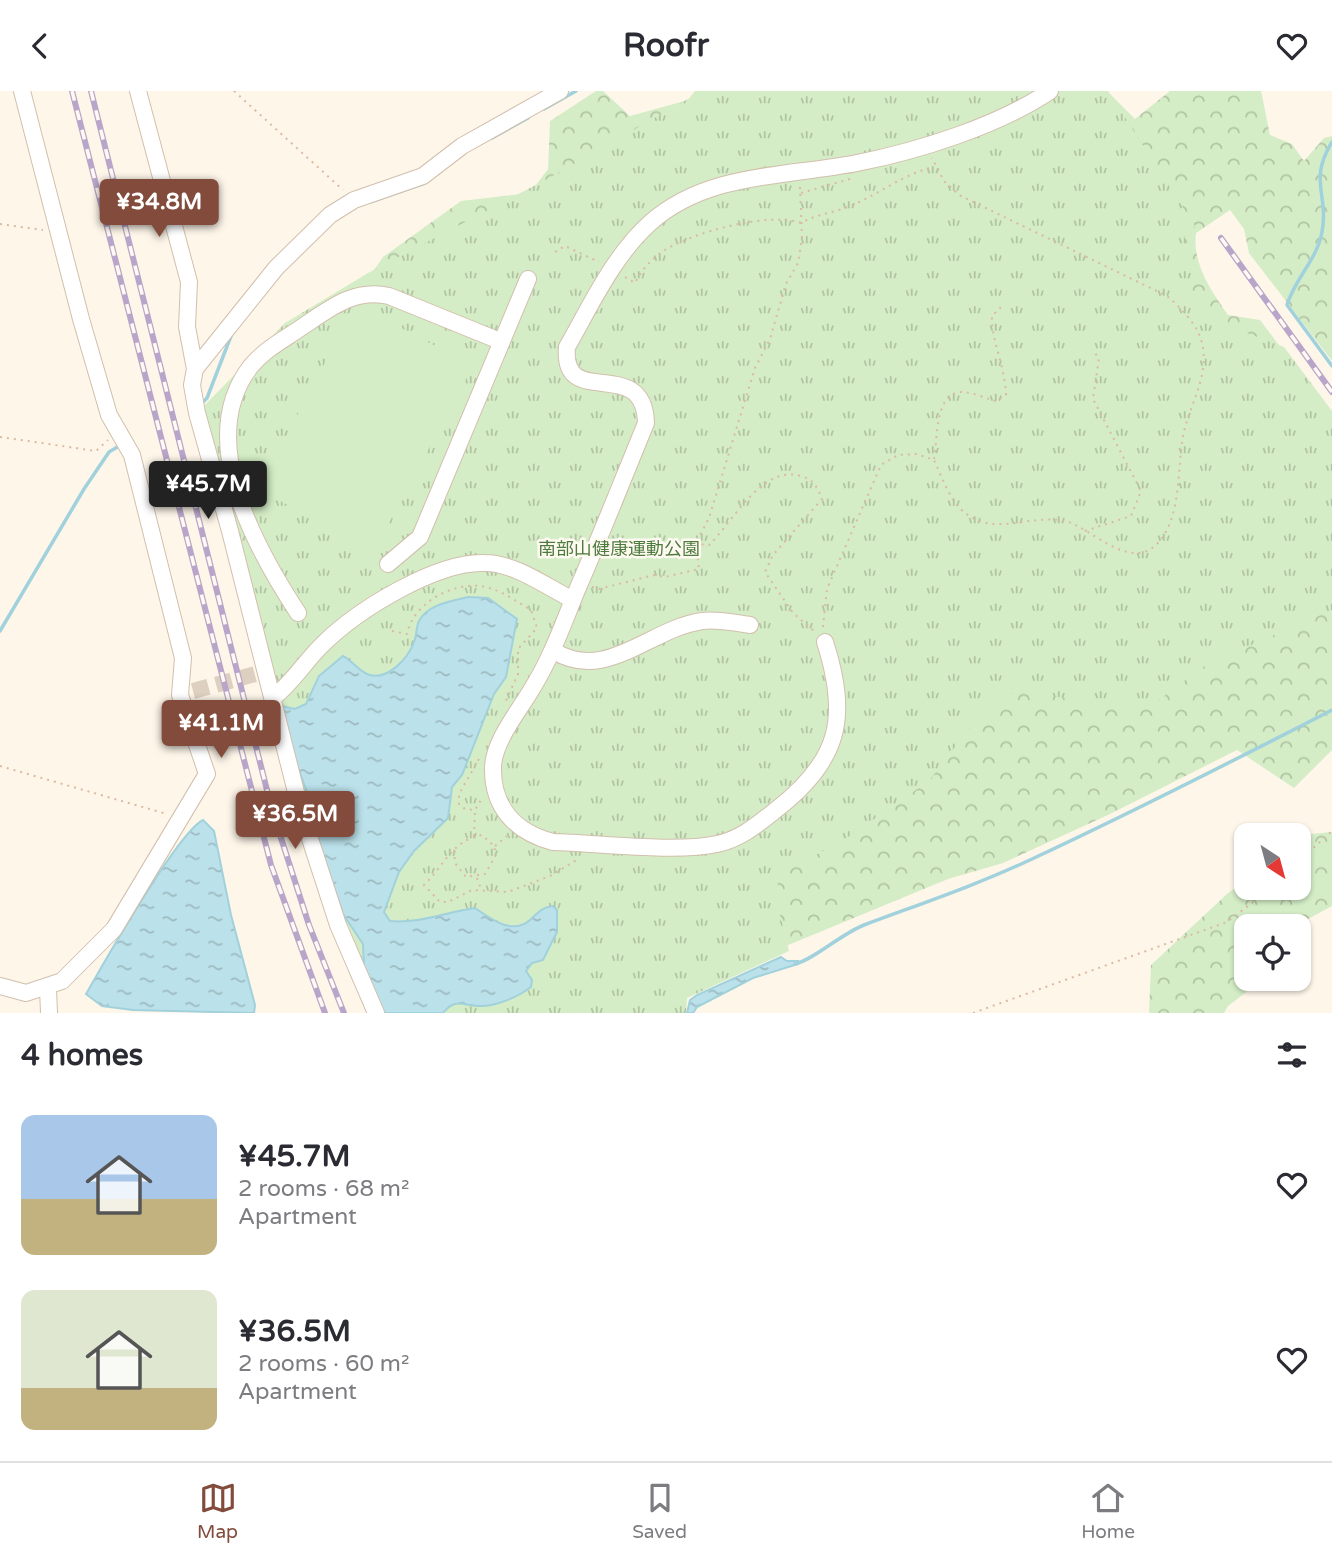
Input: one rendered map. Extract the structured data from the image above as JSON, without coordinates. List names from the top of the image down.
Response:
{
  "parks": ["南部山健康運動公園"],
  "north": "bottom right",
  "page": {
    "header": "Roofr",
    "price": [
      "¥34.8M",
      "¥45.7M",
      "¥41.1M",
      "¥36.5M"
    ],
    "heading": "4 homes",
    "list": [
      {
        "name": "¥45.7M",
        "note": "2 rooms · 68 m² · Apartment"
      },
      {
        "name": "¥36.5M",
        "note": "2 rooms · 60 m² · Apartment"
      }
    ],
    "tabs": ["Map", "Saved", "Home"]
  }
}
